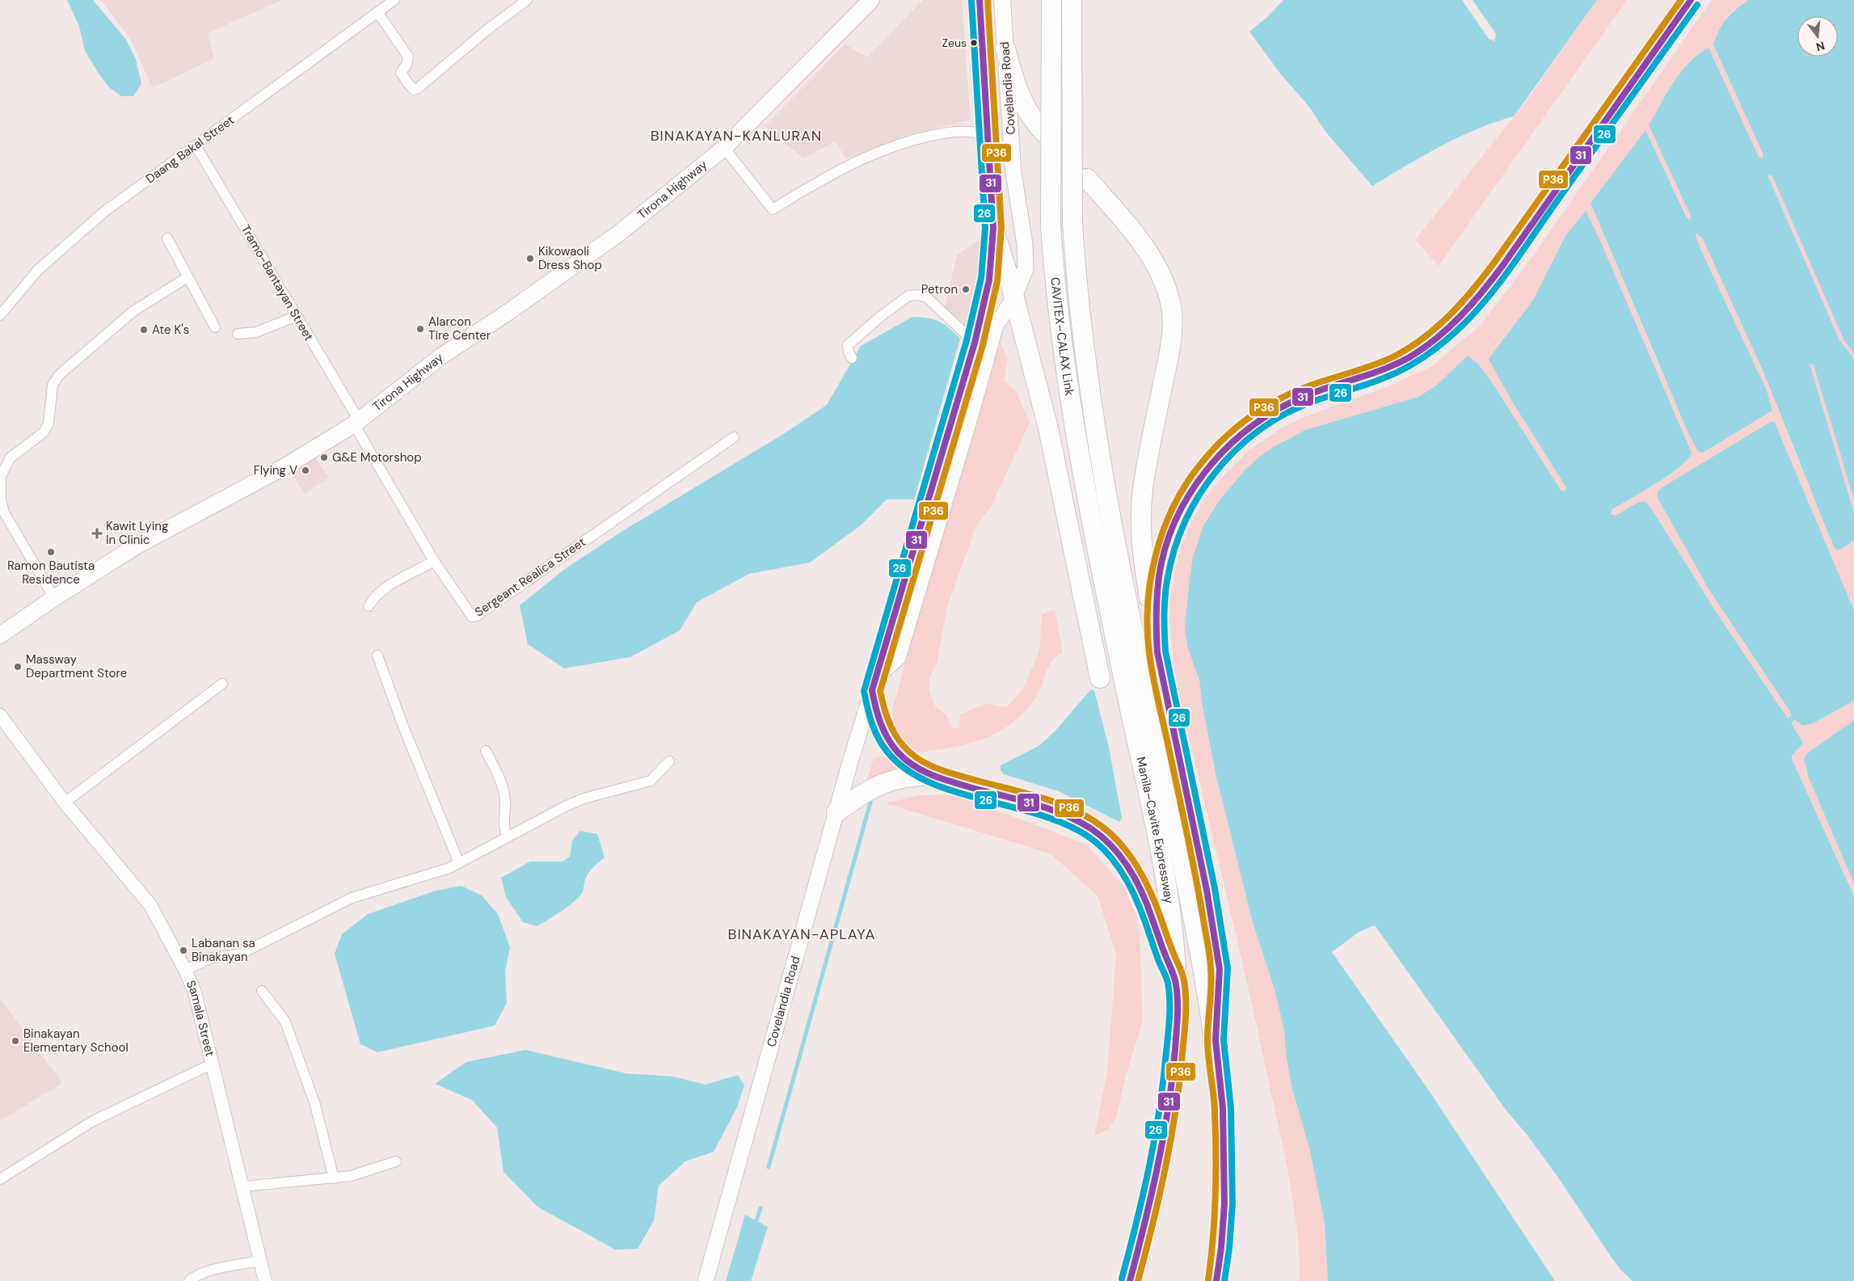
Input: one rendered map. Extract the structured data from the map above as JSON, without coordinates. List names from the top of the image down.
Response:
{
  "streets": {
    "highway": ["CAVITEX–CALAX Link", "Manila–Cavite Expressway"],
    "main road": ["Covelandia Road", "Tirona Highway"],
    "street": [
      "Daang Bakal Street",
      "Tramo-Bantayan Street",
      "Sergeant Realica Street",
      "Samala Street"
    ]
  },
  "crossings": [
    ["Daang Bakal Street", "Tramo-Bantayan Street"],
    ["Tirona Highway", "Tramo-Bantayan Street"],
    ["Tirona Highway", "Sergeant Realica Street"],
    ["Tramo-Bantayan Street", "Sergeant Realica Street"],
    ["CAVITEX–CALAX Link", "Manila–Cavite Expressway"]
  ],
  "districts": ["BINAKAYAN-KANLURAN", "BINAKAYAN-APLAYA"],
  "places": {
    "other": [
      "Zeus",
      "Kikowaoli Dress Shop",
      "Petron",
      "Alarcon Tire Center",
      "Ate K's",
      "G&E Motorshop",
      "Flying V",
      "Ramon Bautista Residence",
      "Massway Department Store",
      "Labanan sa Binakayan",
      "Binakayan Elementary School"
    ],
    "health": ["Kawit Lying In Clinic"]
  },
  "lines": ["transit line 31", "transit line P36", "transit line 26"],
  "north": "bottom"
}
